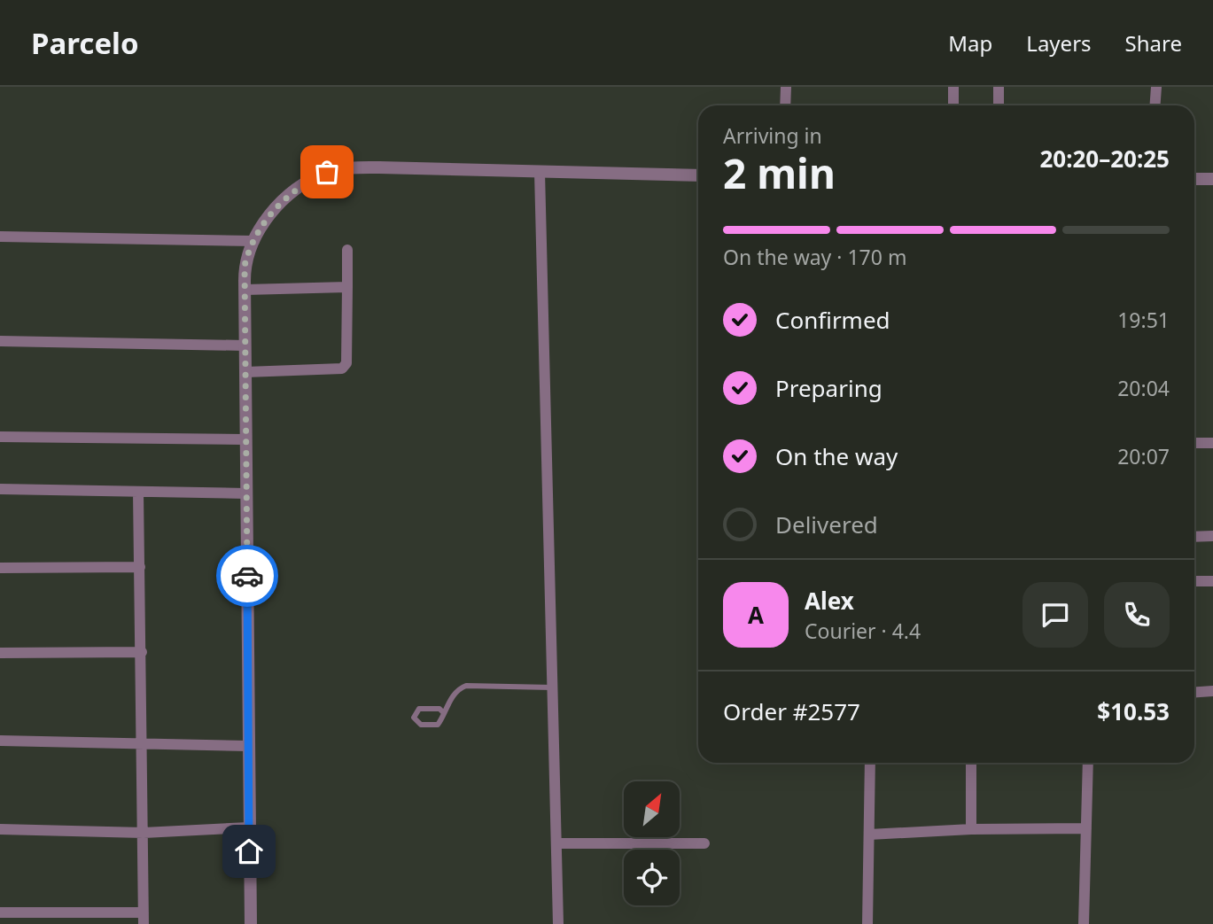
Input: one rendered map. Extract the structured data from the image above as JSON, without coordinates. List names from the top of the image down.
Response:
{
  "north": "top right",
  "page": {
    "header": "Parcelo",
    "nav": ["Map", "Layers", "Share"],
    "heading": ["2 min", "Arriving in", "20:20–20:25"],
    "panel": [
      "Alex",
      "Courier · 4.4",
      "Order #2577",
      "$10.53"
    ],
    "bar": "On the way · 170 m",
    "list": [
      ["Confirmed", "19:51"],
      ["Preparing", "20:04"],
      ["On the way", "20:07"],
      "Delivered"
    ],
    "round": "A"
  }
}
